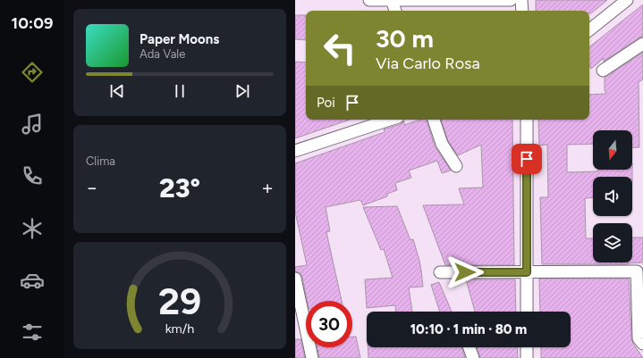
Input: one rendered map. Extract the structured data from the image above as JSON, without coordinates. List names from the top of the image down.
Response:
{
  "north": "bottom",
  "page": {
    "tabs": "10:09",
    "turn": ["30 m", "Via Carlo Rosa"],
    "song": ["Paper Moons", "Ada Vale"],
    "then": "Poi",
    "tile": "Clima",
    "heat": ["−", "23°", "+"],
    "limit": "30",
    "trip": "10:10 · 1 min · 80 m",
    "gauge": ["29", "km/h"]
  }
}
